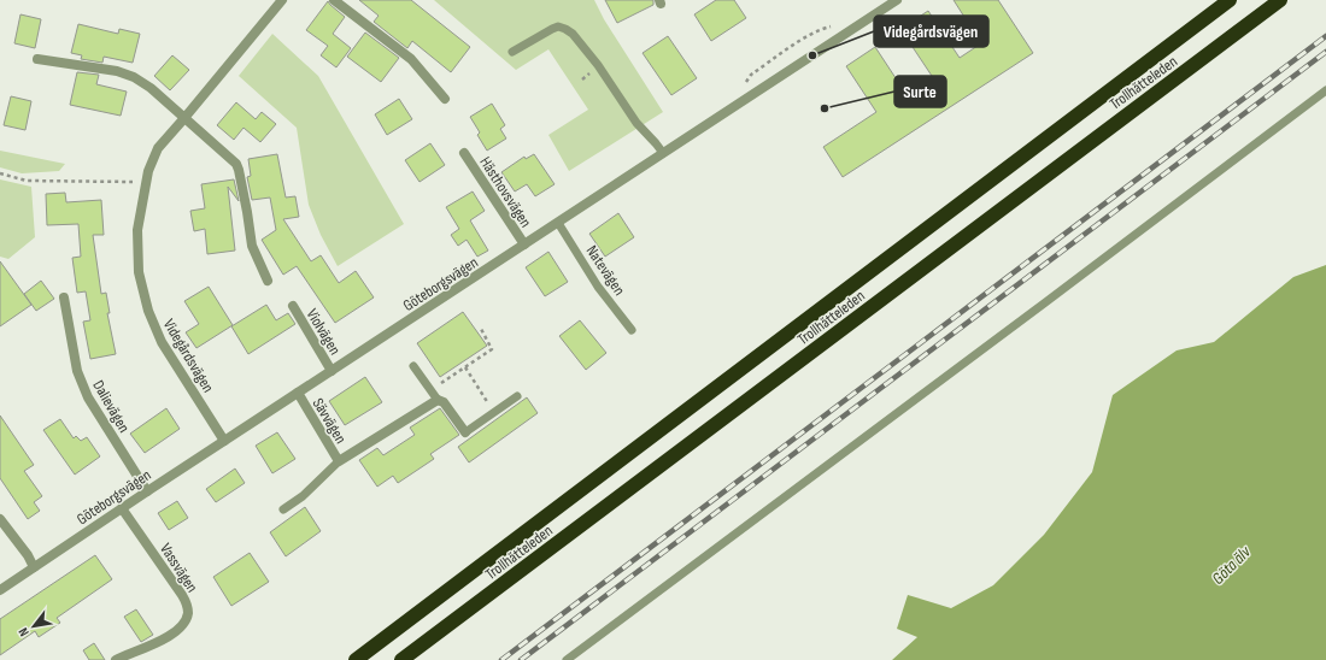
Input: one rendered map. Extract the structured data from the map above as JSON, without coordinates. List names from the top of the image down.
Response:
{
  "streets": {
    "highway": ["Trollhätteleden"],
    "street": [
      "Hästhovsvägen",
      "Göteborgsvägen",
      "Violvägen",
      "Videgårdsvägen",
      "Dalievägen",
      "Sävvägen",
      "Vassvägen"
    ],
    "lane": ["Natevägen"]
  },
  "crossings": [
    ["Hästhovsvägen", "Göteborgsvägen"],
    ["Natevägen", "Göteborgsvägen"],
    ["Göteborgsvägen", "Violvägen"],
    ["Göteborgsvägen", "Videgårdsvägen"],
    ["Göteborgsvägen", "Dalievägen"],
    ["Göteborgsvägen", "Sävvägen"],
    ["Göteborgsvägen", "Vassvägen"]
  ],
  "water": ["Göta älv"],
  "places": ["Videgårdsvägen", "Surte"],
  "north": "bottom left"
}
